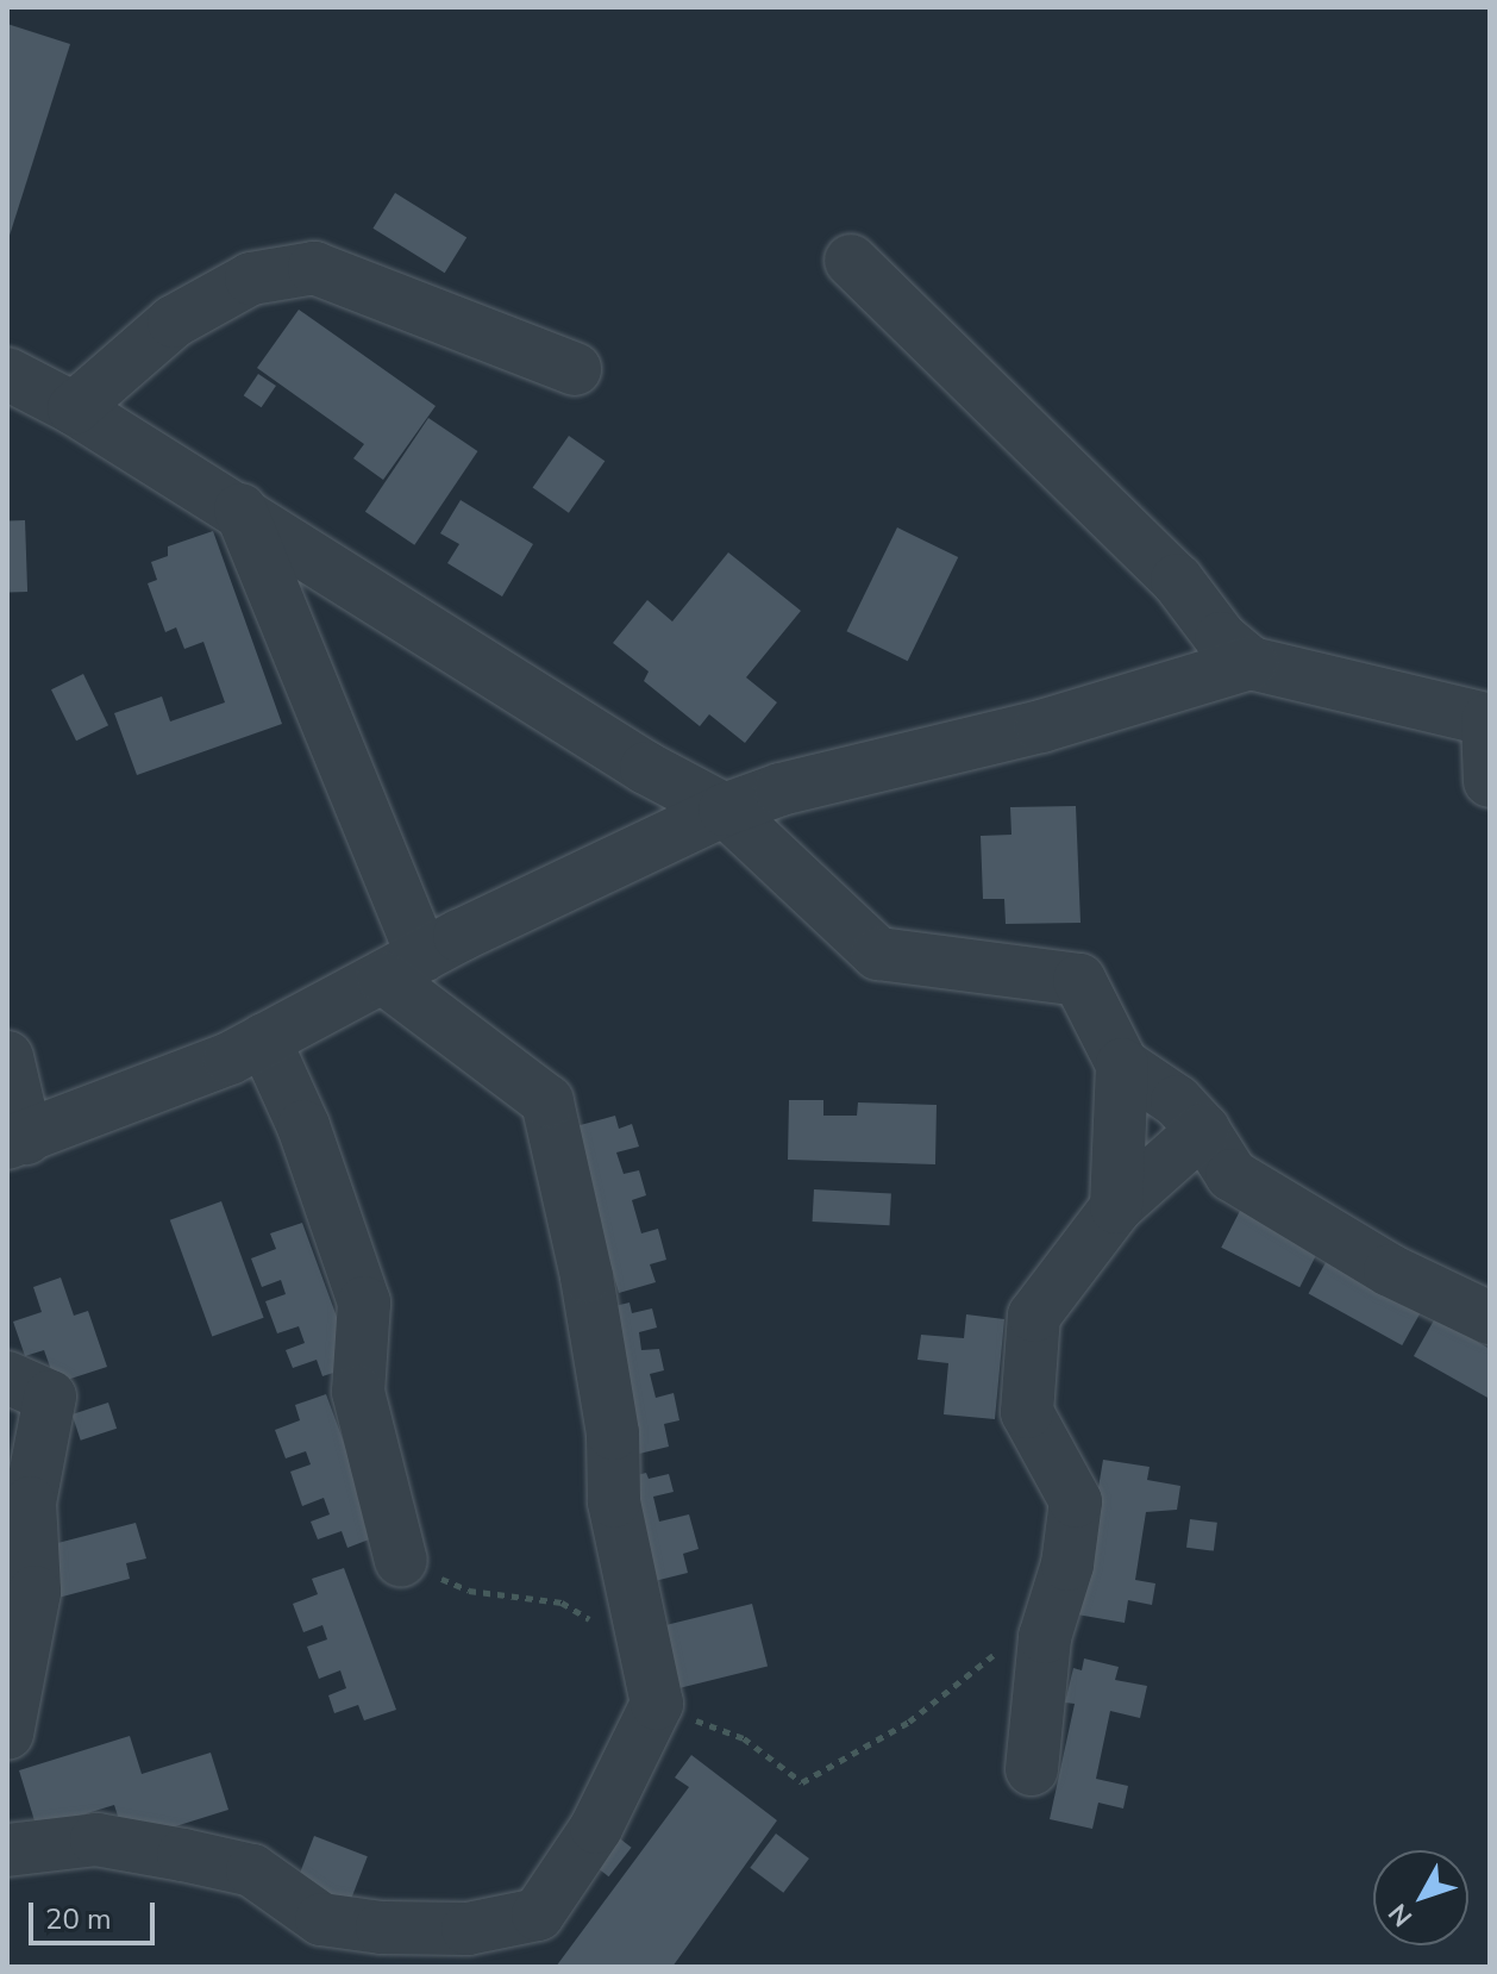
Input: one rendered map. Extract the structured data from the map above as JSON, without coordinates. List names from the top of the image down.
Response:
{
  "scale_bar": "20 m",
  "north": "bottom left"
}
